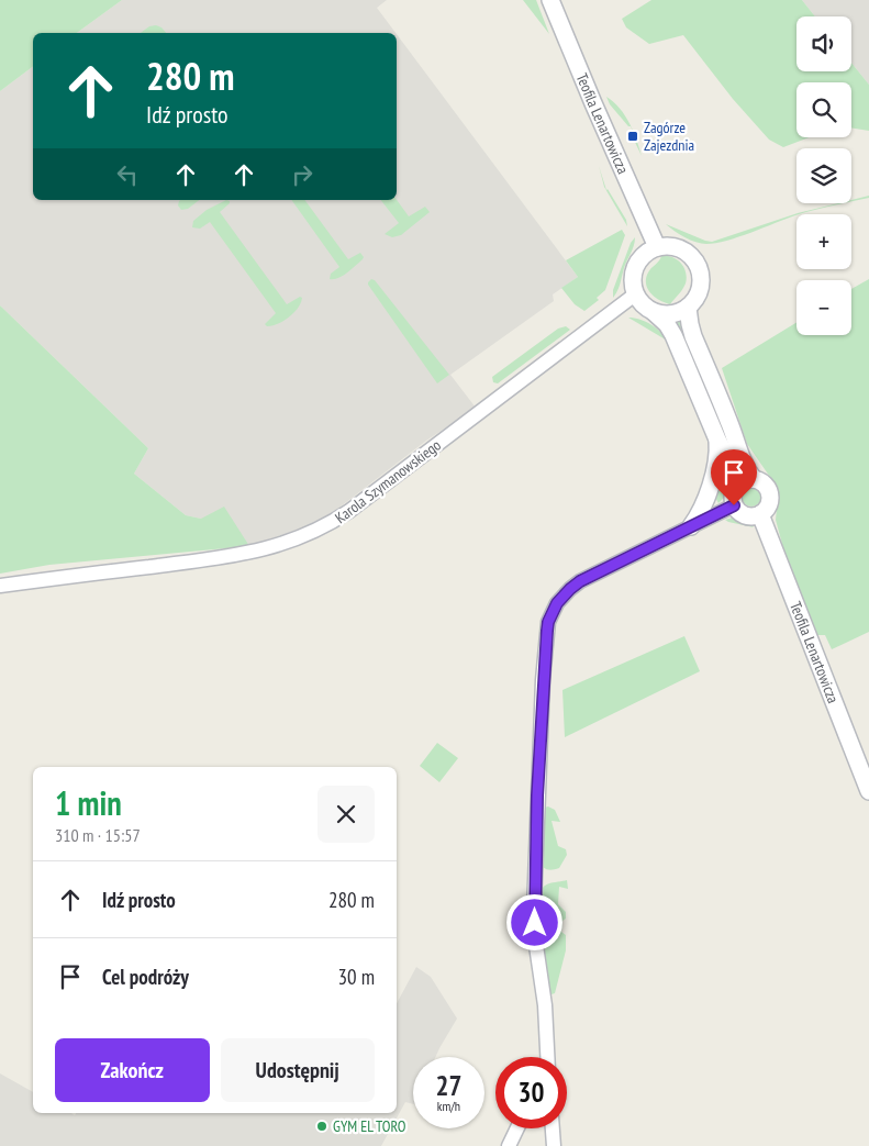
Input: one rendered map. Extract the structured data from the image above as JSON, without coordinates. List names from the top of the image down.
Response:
{
  "streets": {
    "street": ["Teofila Lenartowicza", "Karola Szymanowskiego"]
  },
  "crossings": [
    ["Teofila Lenartowicza", "Karola Szymanowskiego"]
  ],
  "places": {
    "transit": ["Zagórze Zajezdnia"],
    "other": ["GYM EL TORO"]
  },
  "page": {
    "map_buttons": ["+", "−"],
    "turn": ["280 m", "Idź prosto"],
    "heading": ["1 min", "310 m · 15:57"],
    "list": [
      {
        "name": "Idź prosto",
        "value": "280 m"
      },
      {
        "name": "Cel podróży",
        "value": "30 m"
      }
    ],
    "buttons": ["Zakończ", "Udostępnij"],
    "speed": "27 km/h",
    "limit": "30"
  }
}
